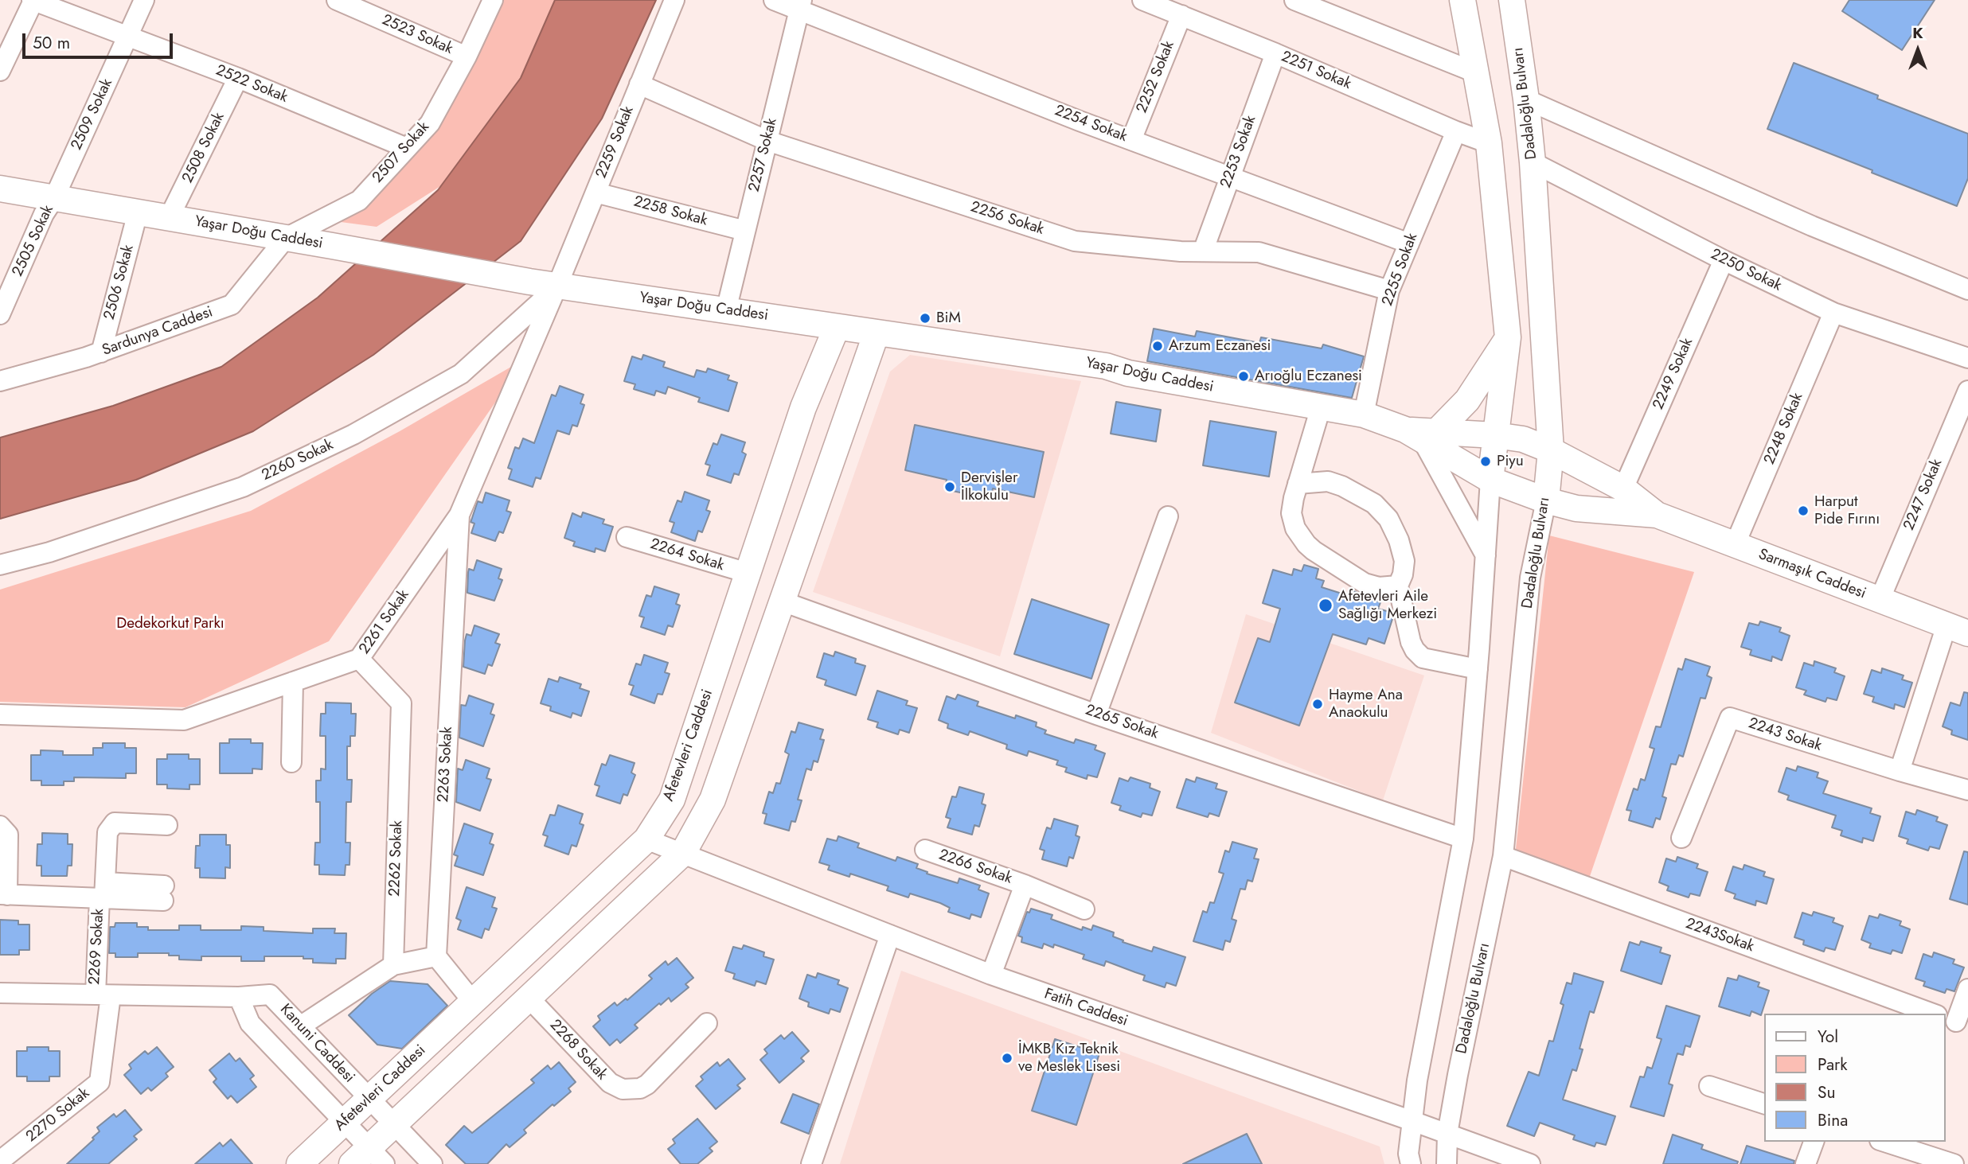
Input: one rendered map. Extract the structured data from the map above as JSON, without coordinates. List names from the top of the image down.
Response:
{
  "streets": {
    "main road": [
      "Dadaloğlu Bulvarı",
      "Yaşar Doğu Caddesi",
      "Sarmaşık Caddesi",
      "Afetevleri Caddesi"
    ],
    "street": [
      "2523 Sokak",
      "2251 Sokak",
      "2252 Sokak",
      "2522 Sokak",
      "2509 Sokak",
      "2254 Sokak",
      "2259 Sokak",
      "2508 Sokak",
      "2253 Sokak",
      "2507 Sokak",
      "2257 Sokak",
      "2258 Sokak",
      "2256 Sokak",
      "2505 Sokak",
      "2255 Sokak",
      "2250 Sokak",
      "2506 Sokak",
      "Sardunya Caddesi",
      "2249 Sokak",
      "2248 Sokak",
      "2260 Sokak",
      "2247 Sokak",
      "2264 Sokak",
      "2261 Sokak",
      "2265 Sokak",
      "2243 Sokak",
      "2263 Sokak",
      "2262 Sokak",
      "2266 Sokak",
      "2243Sokak",
      "2269 Sokak",
      "Fatih Caddesi",
      "Kanuni Caddesi",
      "2268 Sokak",
      "2270 Sokak"
    ]
  },
  "crossings": [
    ["2523 Sokak", "2507 Sokak"],
    ["2251 Sokak", "2252 Sokak"],
    ["2251 Sokak", "2253 Sokak"],
    ["2251 Sokak", "2255 Sokak"],
    ["2252 Sokak", "2254 Sokak"],
    ["2522 Sokak", "2509 Sokak"],
    ["2522 Sokak", "2508 Sokak"],
    ["2522 Sokak", "2507 Sokak"],
    ["Dadaloğlu Bulvarı", "2250 Sokak"],
    ["Dadaloğlu Bulvarı", "2243Sokak"],
    ["Dadaloğlu Bulvarı", "Fatih Caddesi"],
    ["2509 Sokak", "Yaşar Doğu Caddesi"],
    ["2509 Sokak", "2505 Sokak"],
    ["2254 Sokak", "2253 Sokak"],
    ["2254 Sokak", "2257 Sokak"],
    ["2254 Sokak", "2255 Sokak"],
    ["2259 Sokak", "2258 Sokak"],
    ["2259 Sokak", "2256 Sokak"],
    ["2259 Sokak", "Yaşar Doğu Caddesi"],
    ["2259 Sokak", "2260 Sokak"],
    ["2259 Sokak", "2261 Sokak"],
    ["2508 Sokak", "Yaşar Doğu Caddesi"],
    ["2253 Sokak", "2256 Sokak"],
    ["2507 Sokak", "Yaşar Doğu Caddesi"],
    ["2507 Sokak", "Sardunya Caddesi"],
    ["2257 Sokak", "2258 Sokak"],
    ["2257 Sokak", "2256 Sokak"],
    ["2257 Sokak", "Yaşar Doğu Caddesi"],
    ["2256 Sokak", "2255 Sokak"],
    ["Yaşar Doğu Caddesi", "2505 Sokak"],
    ["Yaşar Doğu Caddesi", "2255 Sokak"],
    ["Yaşar Doğu Caddesi", "2506 Sokak"],
    ["Yaşar Doğu Caddesi", "Sardunya Caddesi"],
    ["Yaşar Doğu Caddesi", "2260 Sokak"],
    ["Yaşar Doğu Caddesi", "2261 Sokak"],
    ["Yaşar Doğu Caddesi", "Afetevleri Caddesi"],
    ["2250 Sokak", "2249 Sokak"],
    ["2250 Sokak", "2248 Sokak"],
    ["2506 Sokak", "Sardunya Caddesi"],
    ["2248 Sokak", "Sarmaşık Caddesi"],
    ["2260 Sokak", "2261 Sokak"],
    ["2247 Sokak", "Sarmaşık Caddesi"],
    ["2264 Sokak", "Afetevleri Caddesi"],
    ["2261 Sokak", "2263 Sokak"],
    ["2261 Sokak", "2262 Sokak"],
    ["Afetevleri Caddesi", "Fatih Caddesi"],
    ["Afetevleri Caddesi", "Kanuni Caddesi"],
    ["2266 Sokak", "Fatih Caddesi"],
    ["2269 Sokak", "Kanuni Caddesi"],
    ["2269 Sokak", "2270 Sokak"],
    ["Kanuni Caddesi", "2270 Sokak"]
  ],
  "parks": ["Dedekorkut Parkı"],
  "places": [
    "BiM",
    "Arzum Eczanesi",
    "Arıoğlu Eczanesi",
    "Piyu",
    "Dervişler İlkokulu",
    "Harput Pide Fırını",
    "Afetevleri Aile Sağlığı Merkezi",
    "Hayme Ana Anaokulu",
    "İMKB Kız Teknik ve Meslek Lisesi"
  ],
  "legend": [
    "Yol",
    "Park",
    "Su",
    "Bina"
  ],
  "scale_bar": "50 m",
  "north": "top"
}
